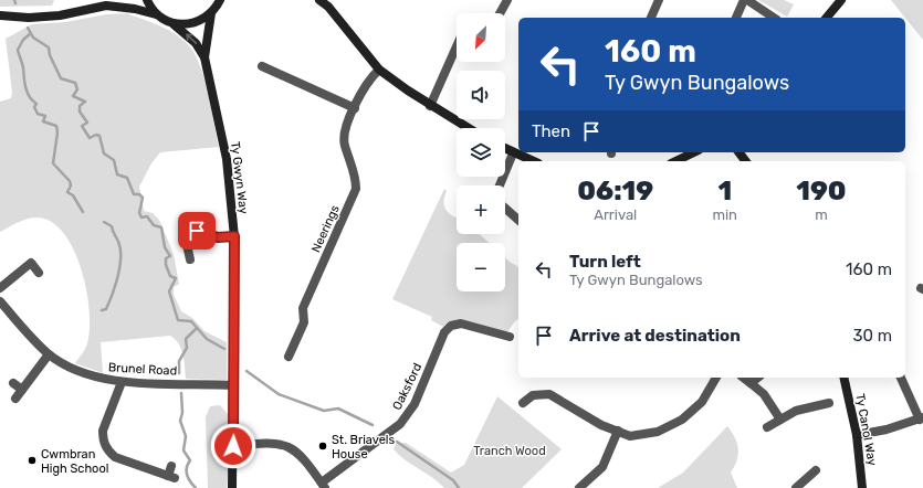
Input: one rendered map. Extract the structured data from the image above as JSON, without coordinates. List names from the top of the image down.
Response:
{
  "streets": {
    "street": [
      "Ty Gwyn Way",
      "Neerings",
      "Brunel Road",
      "Oaksford",
      "Ty Canol Way"
    ]
  },
  "crossings": [
    ["Ty Gwyn Way", "Brunel Road"],
    ["Ty Gwyn Way", "Oaksford"]
  ],
  "parks": ["Tranch Wood"],
  "places": ["St. Briavels House", "Cwmbran High School"],
  "north": "bottom left",
  "page": {
    "map_buttons": ["+", "−"],
    "turn": ["160 m", "Ty Gwyn Bungalows"],
    "then": "Then",
    "eta": [
      "06:19",
      "Arrival",
      "1",
      "min",
      "190",
      "m"
    ],
    "list": [
      {
        "name": "Turn left",
        "note": "Ty Gwyn Bungalows",
        "value": "160 m"
      },
      {
        "name": "Arrive at destination",
        "value": "30 m"
      }
    ]
  }
}
